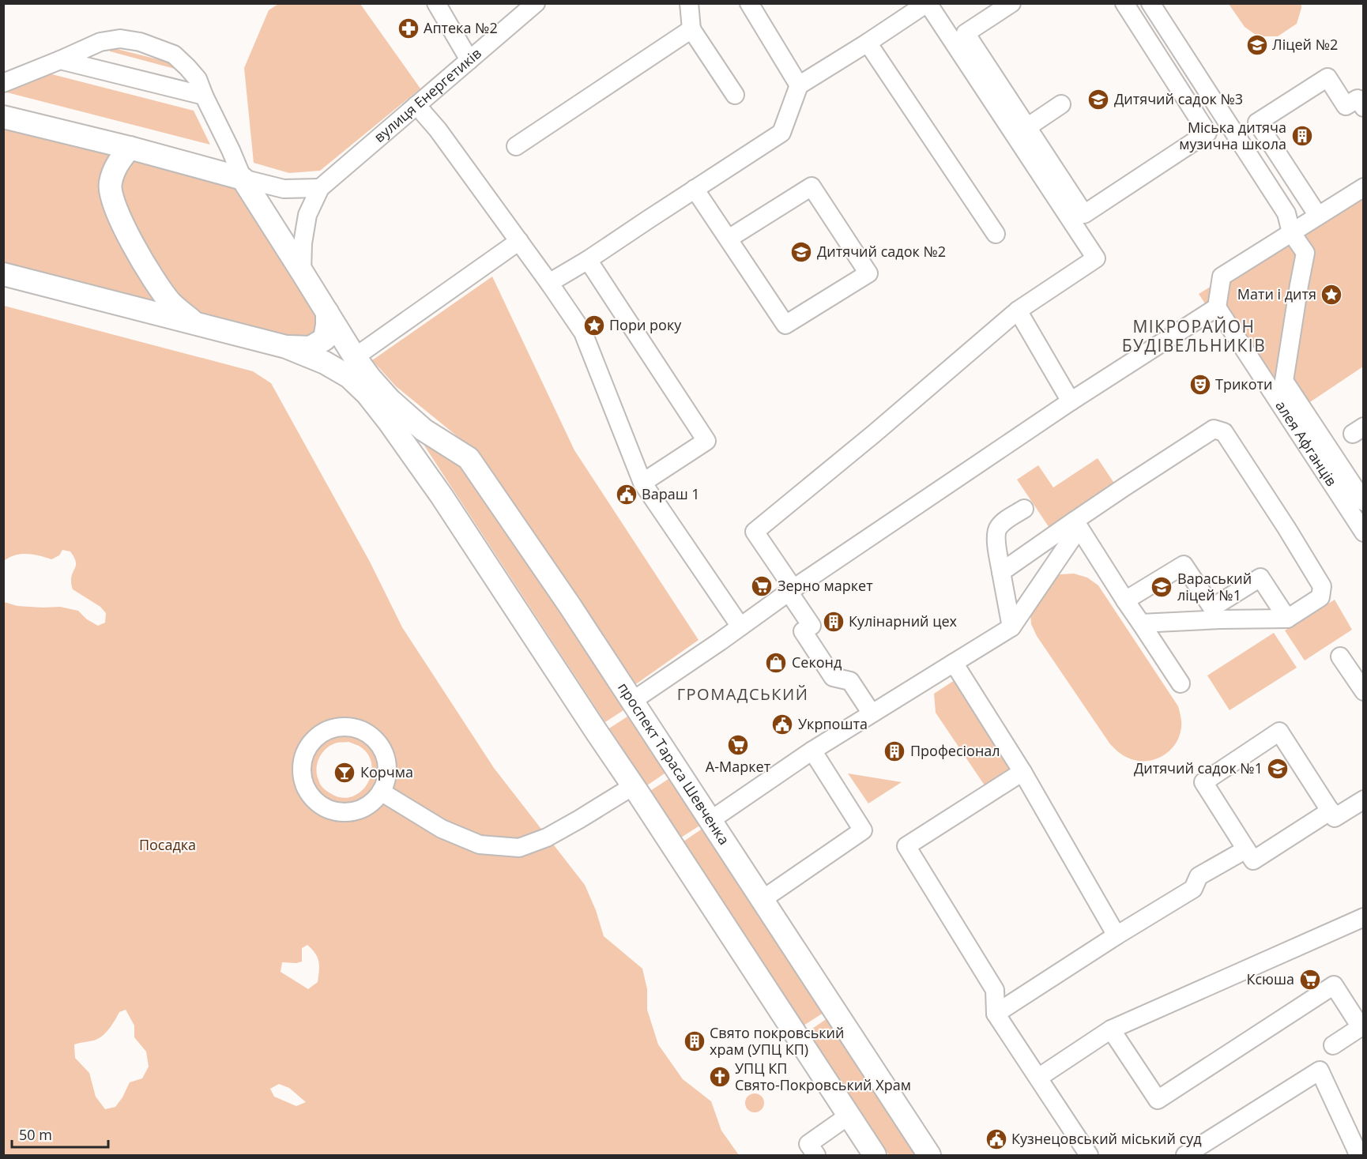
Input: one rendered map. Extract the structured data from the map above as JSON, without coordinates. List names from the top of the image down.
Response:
{
  "streets": {
    "main road": ["проспект Тараса Шевченка"],
    "street": ["вулиця Енергетиків", "алея Афганців"]
  },
  "districts": ["МІКРОРАЙОН БУДІВЕЛЬНИКІВ", "ГРОМАДСЬКИЙ"],
  "parks": ["Посадка"],
  "places": {
    "pharmacy": ["Аптека №2"],
    "school or university": [
      "Ліцей №2",
      "Дитячий садок №3",
      "Дитячий садок №2",
      "Вараський ліцей №1",
      "Дитячий садок №1"
    ],
    "building": [
      "Міська дитяча музична школа",
      "Кулінарний цех",
      "Професіонал",
      "Свято покровський храм (УПЦ КП)"
    ],
    "place": ["Мати і дитя", "Пори року"],
    "theatre": ["Трикоти"],
    "public building": ["Вараш 1", "Укрпошта", "Кузнецовський міський суд"],
    "supermarket": ["Зерно маркет", "А-Маркет", "Ксюша"],
    "shop": ["Секонд"],
    "bar": ["Корчма"],
    "church": ["УПЦ КП Свято-Покровський Храм"]
  },
  "scale_bar": "50 m"
}
